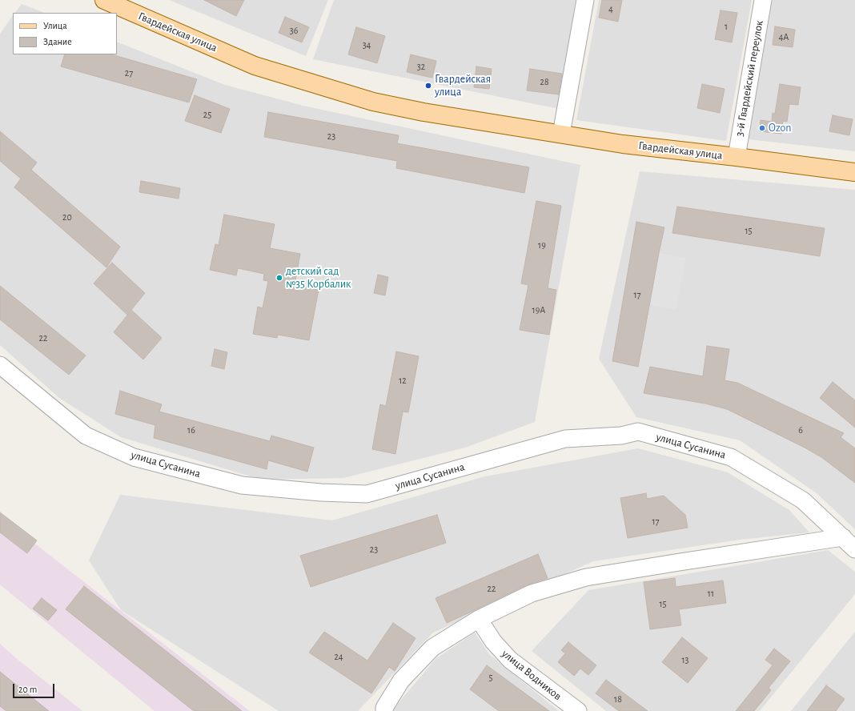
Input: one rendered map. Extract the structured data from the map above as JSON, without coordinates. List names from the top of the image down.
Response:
{
  "streets": {
    "main road": ["Гвардейская улица"],
    "street": ["3-й Гвардейский переулок", "улица Сусанина", "улица Водников"]
  },
  "crossings": [
    ["Гвардейская улица", "3-й Гвардейский переулок"]
  ],
  "places": ["Гвардейская улица", "Ozon", "детский сад №35 Корбалик"],
  "house_numbers": [
    "4",
    "1",
    "36",
    "4А",
    "34",
    "32",
    "27",
    "28",
    "25",
    "23",
    "20",
    "15",
    "19",
    "17",
    "19А",
    "22",
    "12",
    "16",
    "6",
    "17",
    "23",
    "22",
    "11",
    "15",
    "24",
    "13",
    "5",
    "18"
  ],
  "legend": ["Улица", "Здание"],
  "scale_bar": "20 m"
}
